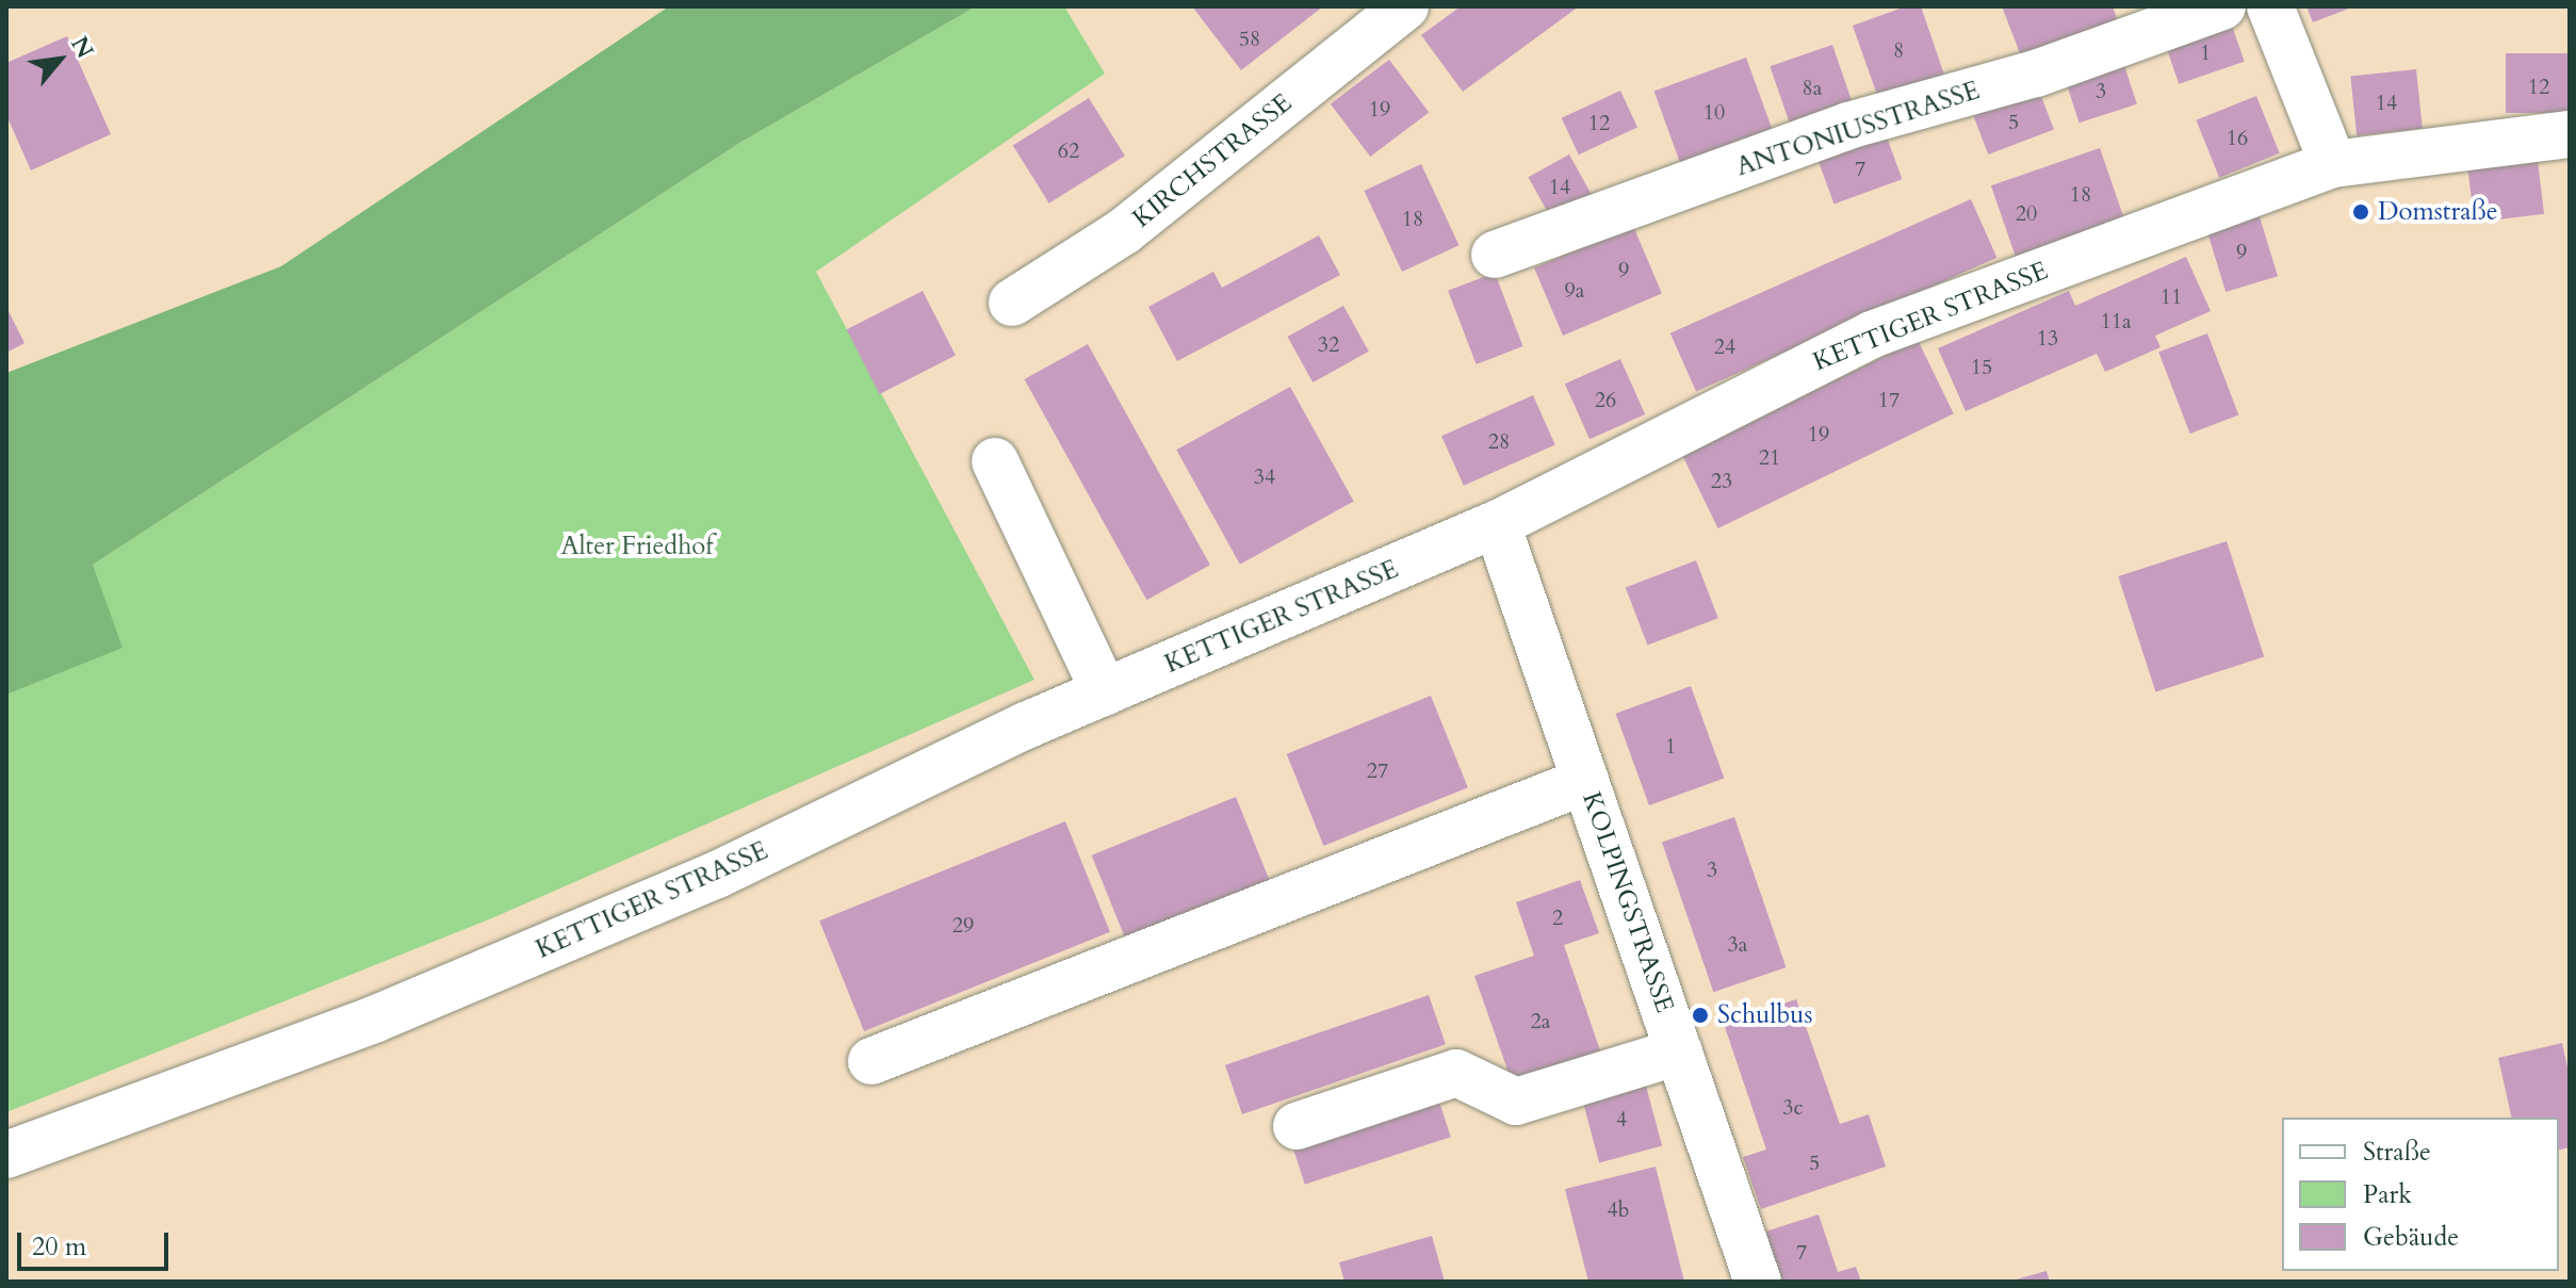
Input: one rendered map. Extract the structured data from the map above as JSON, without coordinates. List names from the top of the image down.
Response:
{
  "streets": {
    "street": [
      "ANTONIUSSTRASSE",
      "KIRCHSTRASSE",
      "KETTIGER STRASSE",
      "KOLPINGSTRASSE"
    ]
  },
  "crossings": [
    ["KETTIGER STRASSE", "KOLPINGSTRASSE"]
  ],
  "parks": ["Alter Friedhof"],
  "places": ["Domstraße", "Schulbus"],
  "house_numbers": [
    "58",
    "8",
    "1",
    "12",
    "8a",
    "3",
    "14",
    "19",
    "10",
    "5",
    "12",
    "16",
    "62",
    "7",
    "14",
    "18",
    "20",
    "18",
    "9",
    "9",
    "9a",
    "11",
    "11a",
    "13",
    "32",
    "24",
    "15",
    "26",
    "17",
    "19",
    "28",
    "21",
    "34",
    "23",
    "1",
    "27",
    "3",
    "2",
    "29",
    "3a",
    "2a",
    "3c",
    "4",
    "5",
    "4b",
    "7"
  ],
  "legend": ["Straße", "Park", "Gebäude"],
  "scale_bar": "20 m",
  "north": "top right"
}
